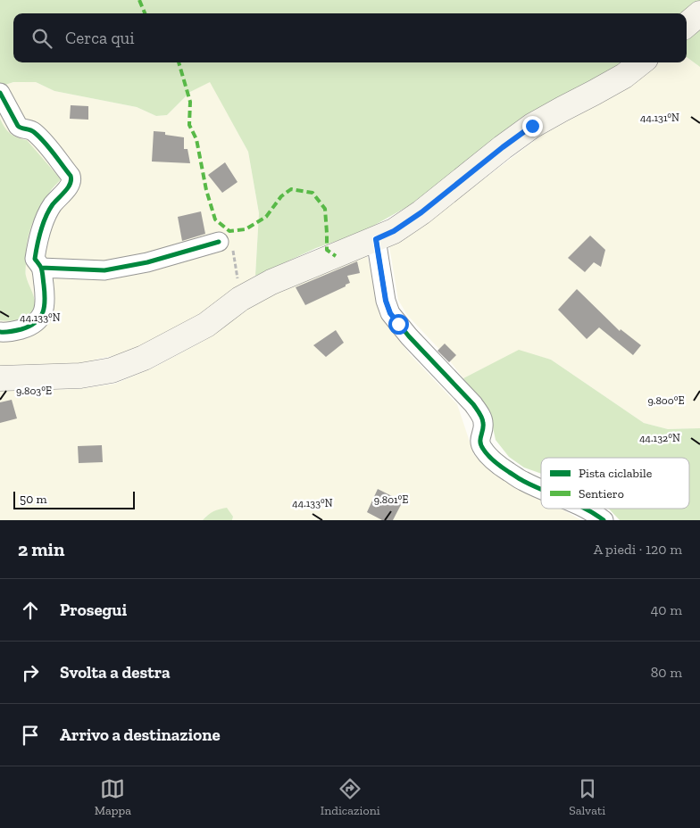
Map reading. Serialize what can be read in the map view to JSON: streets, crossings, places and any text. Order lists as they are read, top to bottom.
{
  "legend": ["Pista ciclabile", "Sentiero"],
  "scale_bar": "50 m",
  "page": {
    "search": "Cerca qui",
    "scale": "50 m",
    "heading": ["2 min", "A piedi · 120 m"],
    "list": [
      ["Prosegui", "40 m"],
      ["Svolta a destra", "80 m"],
      "Arrivo a destinazione"
    ],
    "nav": ["Mappa", "Indicazioni", "Salvati"]
  },
  "coordinates": [
    "44.131°N",
    "44.133°N",
    "9.803°E",
    "9.800°E",
    "44.132°N",
    "9.801°E"
  ]
}
